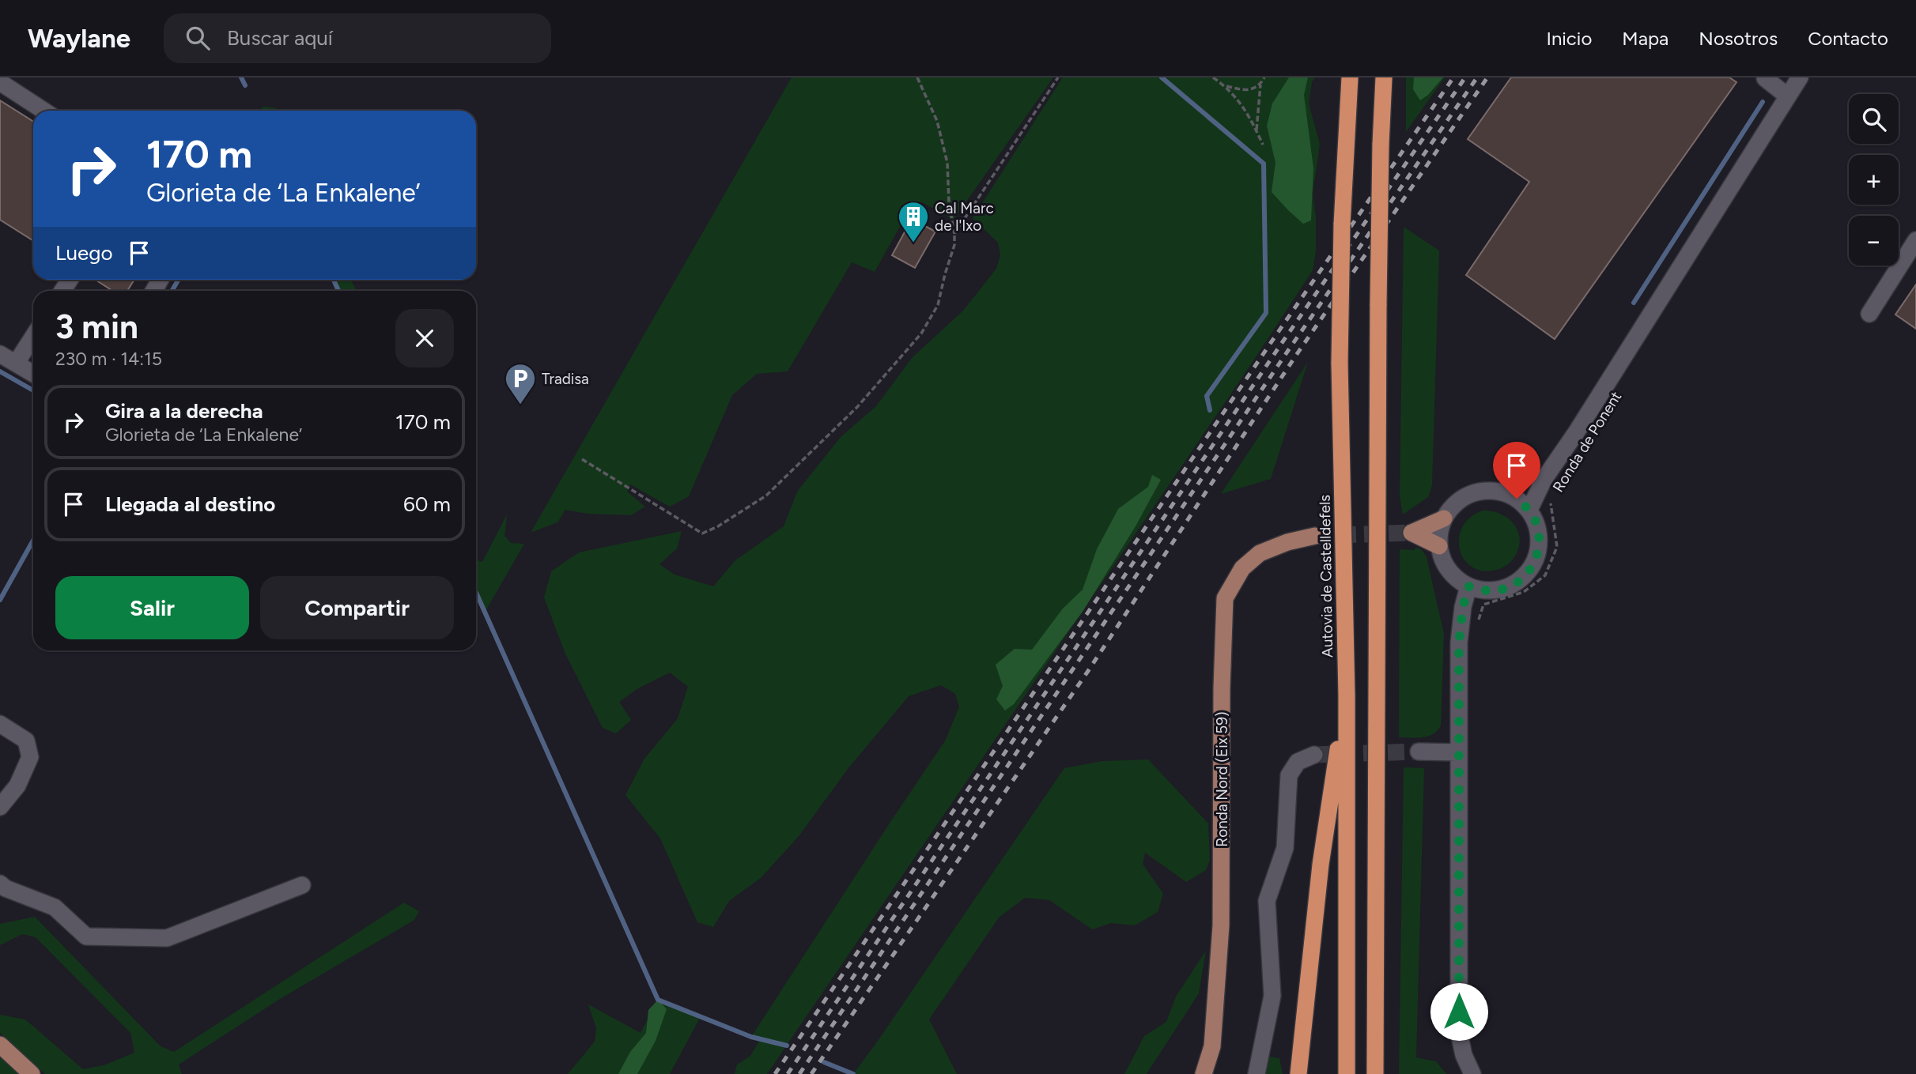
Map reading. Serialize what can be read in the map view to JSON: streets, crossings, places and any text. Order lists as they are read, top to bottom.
{
  "streets": {
    "highway": ["Autovia de Castelldefels"],
    "main road": ["Ronda Nord (Eix 59)"],
    "street": ["Ronda de Ponent"]
  },
  "places": {
    "building": ["Cal Marc de l'Ixo"],
    "parking": ["Tradisa"]
  },
  "page": {
    "header": "Waylane",
    "search": "Buscar aquí",
    "nav": [
      "Inicio",
      "Mapa",
      "Nosotros",
      "Contacto"
    ],
    "map_buttons": ["+", "−"],
    "turn": ["170 m", "Glorieta de ‘La Enkalene’"],
    "then": "Luego",
    "heading": ["3 min", "230 m · 14:15"],
    "list": [
      {
        "name": "Gira a la derecha",
        "note": "Glorieta de ‘La Enkalene’",
        "value": "170 m"
      },
      {
        "name": "Llegada al destino",
        "value": "60 m"
      }
    ],
    "buttons": ["Salir", "Compartir"]
  }
}
